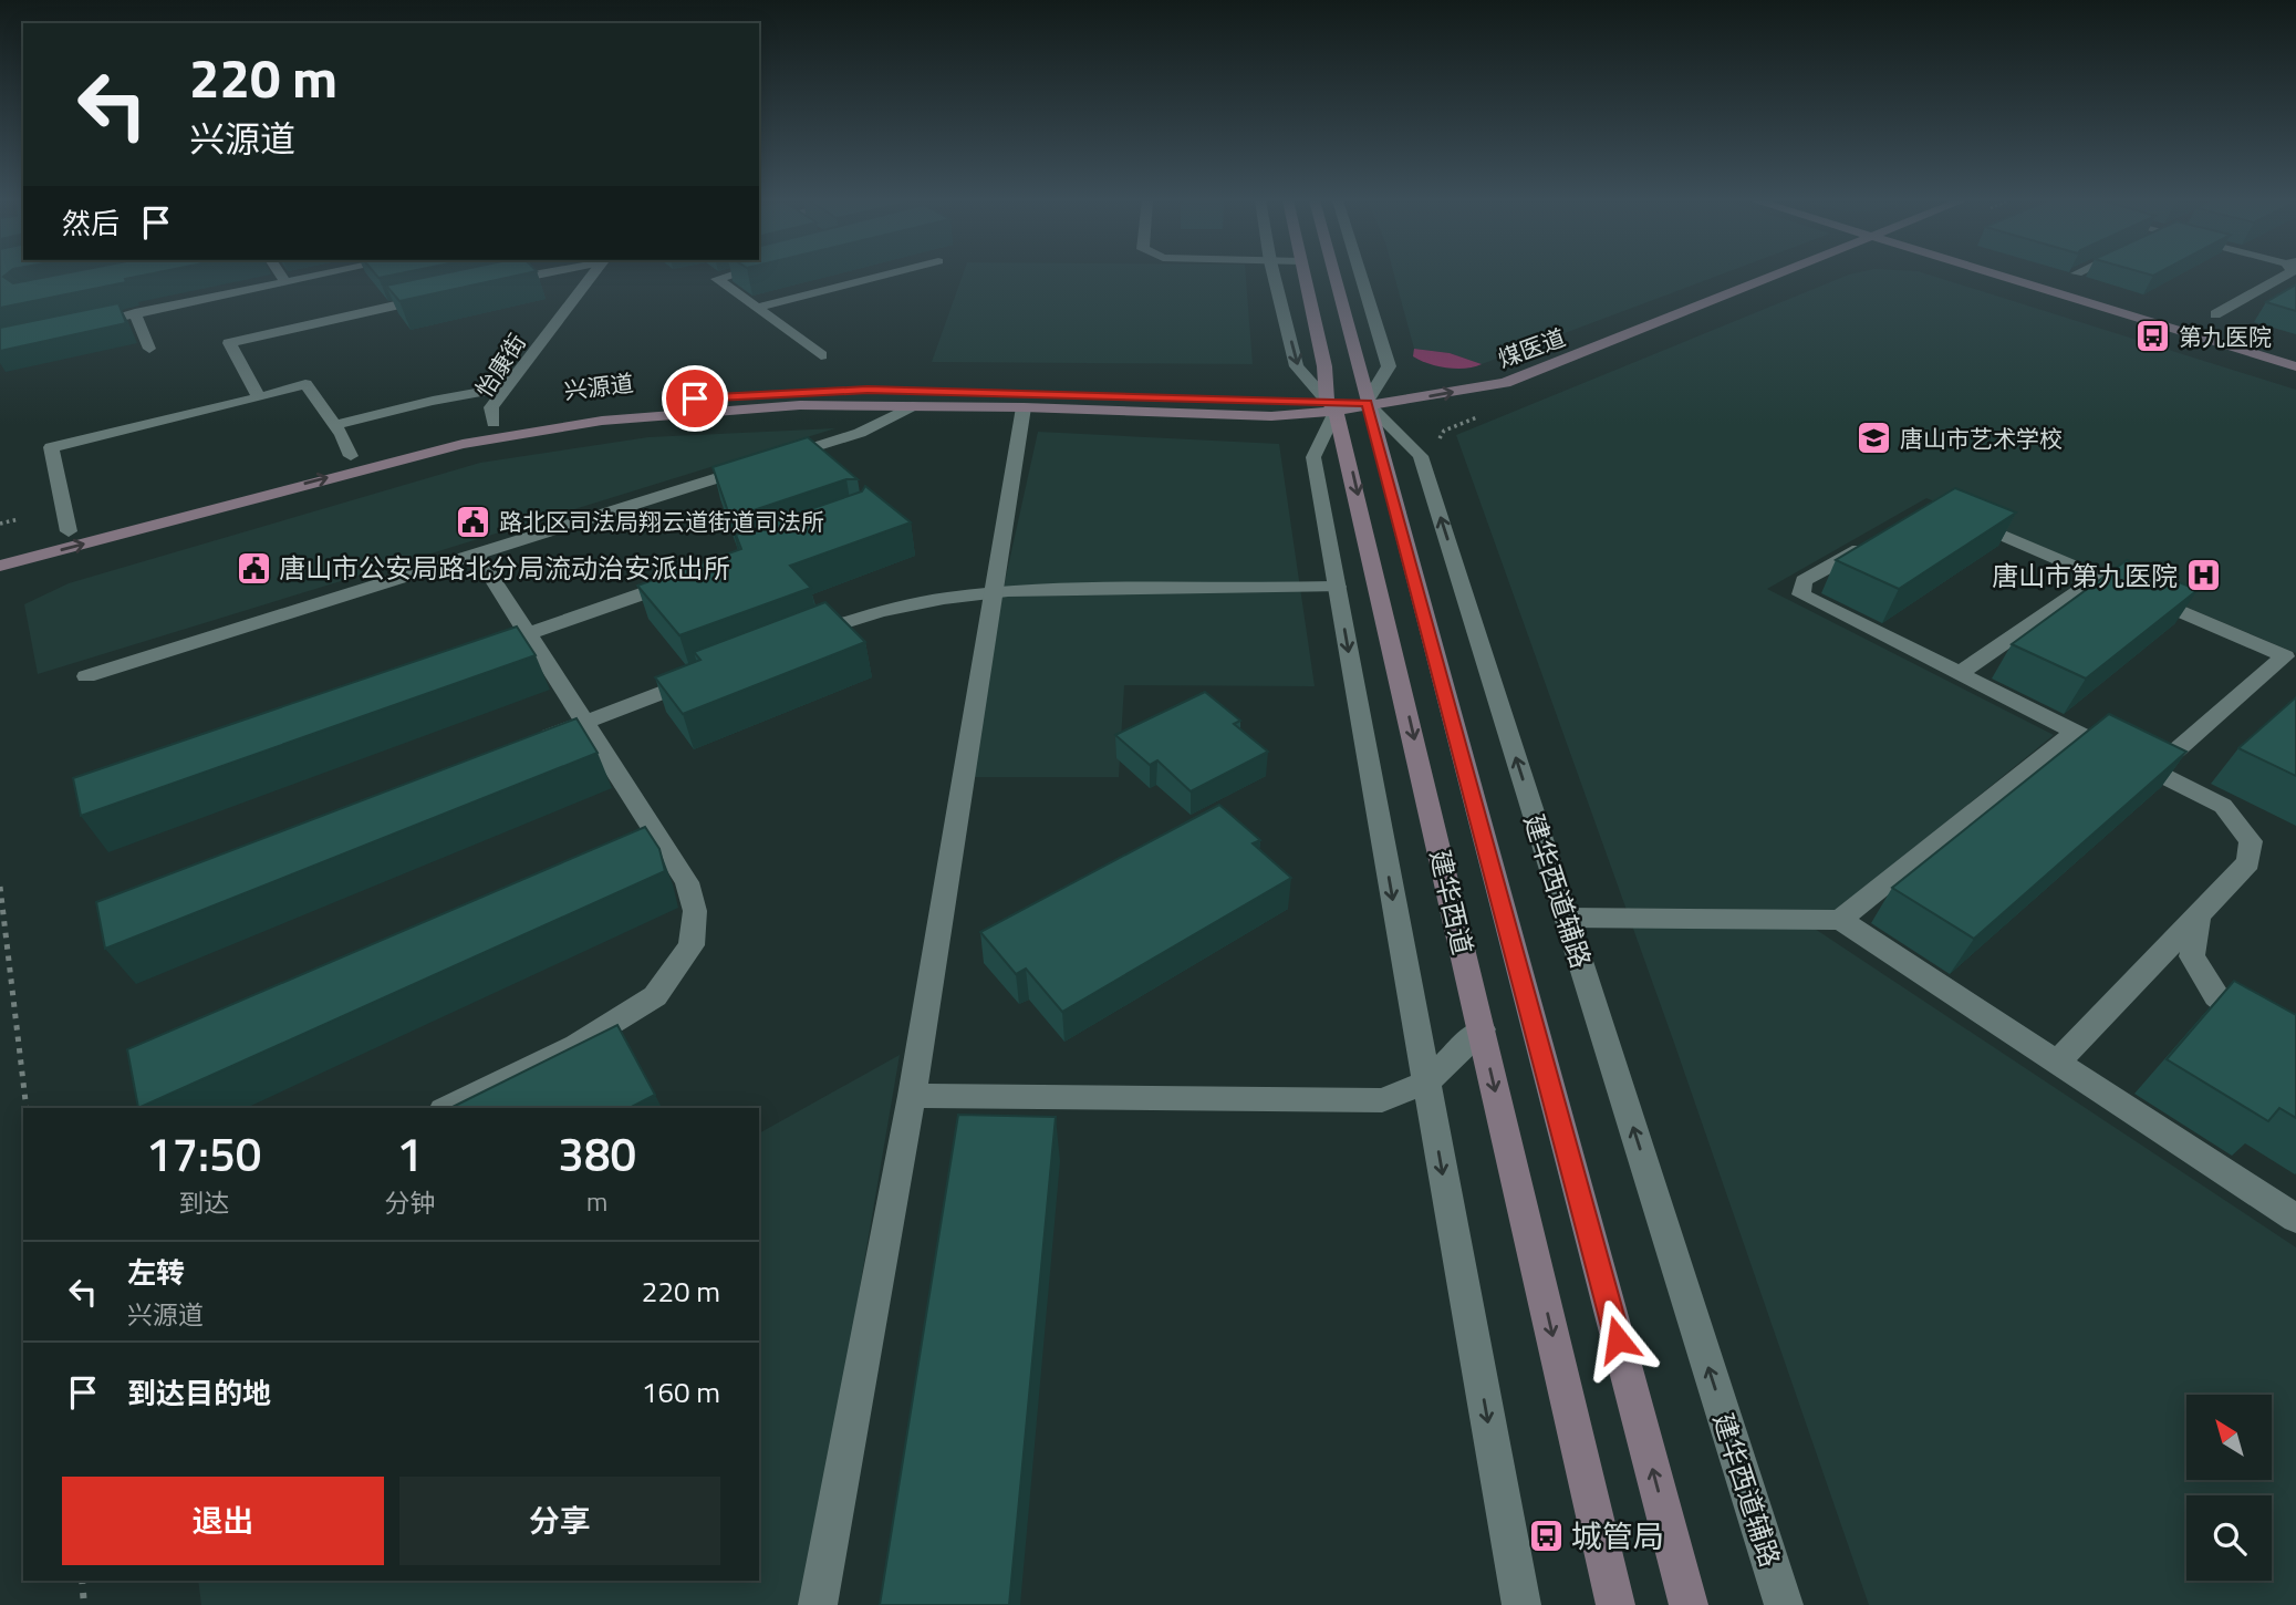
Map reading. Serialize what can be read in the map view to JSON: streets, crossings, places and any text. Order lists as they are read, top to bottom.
{
  "streets": {
    "main road": ["煤医道", "兴源道", "建华西道"],
    "street": ["怡康街", "建华西道辅路"]
  },
  "crossings": [
    ["煤医道", "兴源道"],
    ["煤医道", "建华西道辅路"],
    ["煤医道", "建华西道"],
    ["怡康街", "兴源道"],
    ["兴源道", "建华西道辅路"],
    ["兴源道", "建华西道"],
    ["建华西道辅路", "建华西道"]
  ],
  "one_way": ["煤医道"],
  "places": {
    "bus stop": ["第九医院", "城管局"],
    "school or university": ["唐山市艺术学校"],
    "public building": ["路北区司法局翔云道街道司法所", "唐山市公安局路北分局流动治安派出所"],
    "hospital": ["唐山市第九医院"]
  },
  "north": "top left",
  "page": {
    "turn": ["220 m", "兴源道"],
    "then": "然后",
    "eta": [
      "17:50",
      "到达",
      "1",
      "分钟",
      "380",
      "m"
    ],
    "list": [
      {
        "name": "左转",
        "note": "兴源道",
        "value": "220 m"
      },
      {
        "name": "到达目的地",
        "value": "160 m"
      }
    ],
    "buttons": ["退出", "分享"]
  }
}
